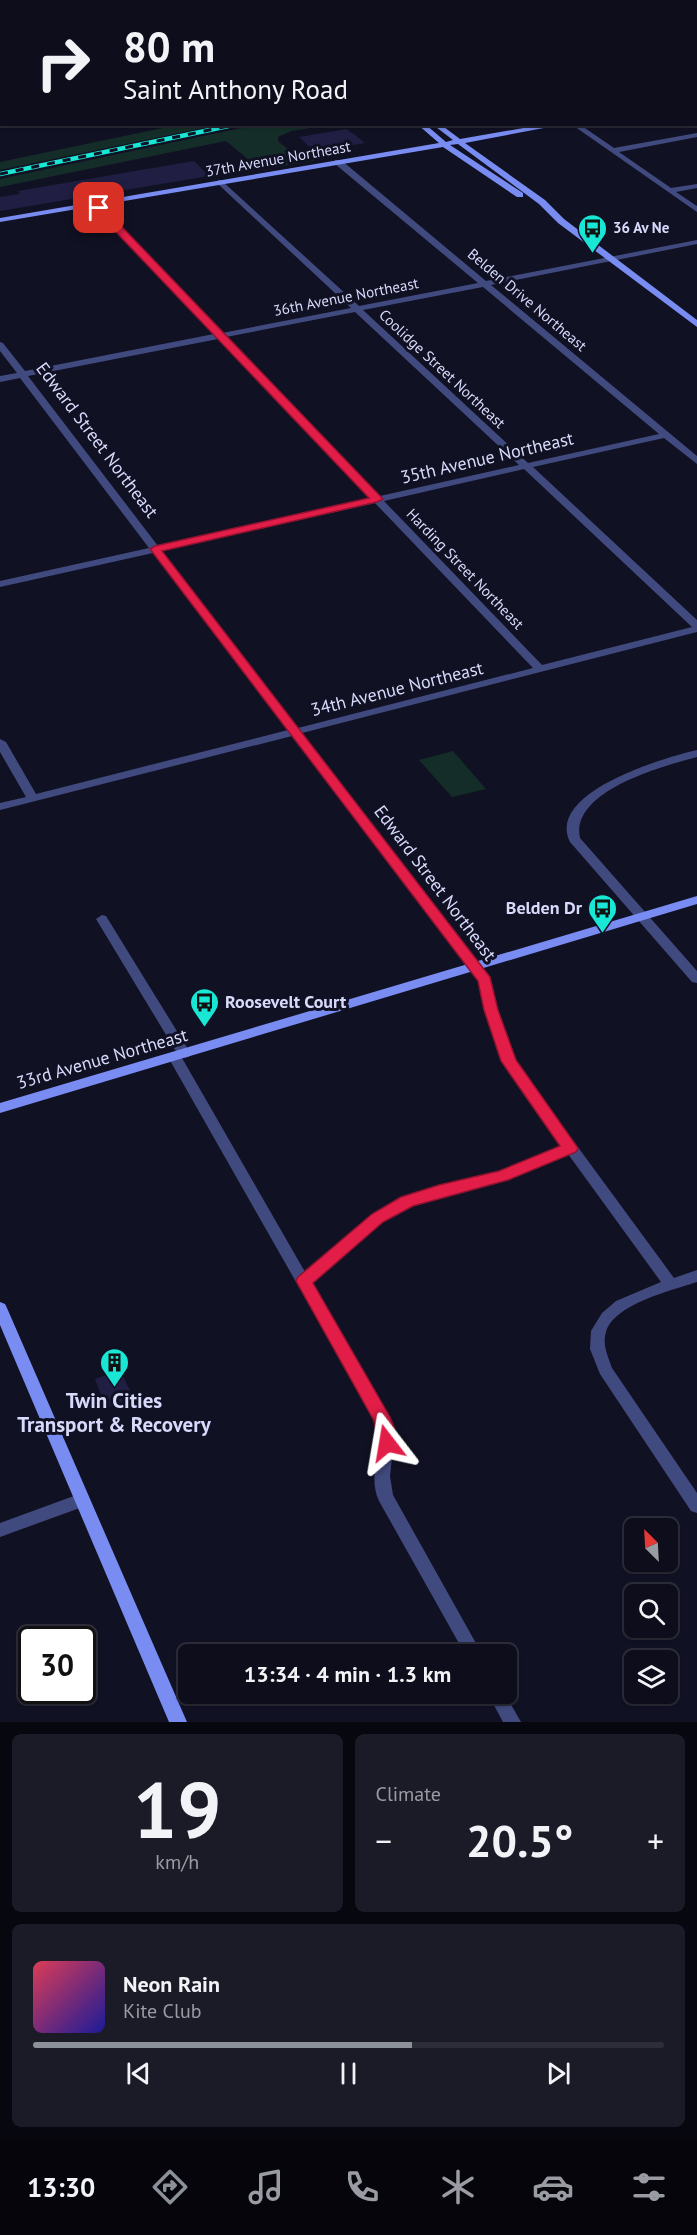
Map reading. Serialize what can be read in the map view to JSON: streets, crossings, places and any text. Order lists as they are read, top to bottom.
{
  "streets": {
    "street": [
      "37th Avenue Northeast",
      "36th Avenue Northeast",
      "Belden Drive Northeast",
      "Coolidge Street Northeast",
      "Edward Street Northeast",
      "35th Avenue Northeast",
      "Harding Street Northeast",
      "34th Avenue Northeast",
      "33rd Avenue Northeast"
    ]
  },
  "crossings": [
    ["37th Avenue Northeast", "Belden Drive Northeast"],
    ["37th Avenue Northeast", "Coolidge Street Northeast"],
    ["37th Avenue Northeast", "Harding Street Northeast"],
    ["36th Avenue Northeast", "Belden Drive Northeast"],
    ["36th Avenue Northeast", "Coolidge Street Northeast"],
    ["36th Avenue Northeast", "Edward Street Northeast"],
    ["36th Avenue Northeast", "Harding Street Northeast"],
    ["Belden Drive Northeast", "35th Avenue Northeast"],
    ["Coolidge Street Northeast", "35th Avenue Northeast"],
    ["Coolidge Street Northeast", "34th Avenue Northeast"],
    ["Edward Street Northeast", "35th Avenue Northeast"],
    ["Edward Street Northeast", "34th Avenue Northeast"],
    ["Edward Street Northeast", "33rd Avenue Northeast"],
    ["35th Avenue Northeast", "Harding Street Northeast"],
    ["Harding Street Northeast", "34th Avenue Northeast"]
  ],
  "places": {
    "bus stop": ["36 Av Ne", "Belden Dr", "Roosevelt Court"],
    "building": ["Twin Cities Transport & Recovery"]
  },
  "north": "top left",
  "page": {
    "turn": ["80 m", "Saint Anthony Road"],
    "limit": "30",
    "trip": "13:34 · 4 min · 1.3 km",
    "tile": [
      ["19", "km/h"],
      "Climate"
    ],
    "heat": ["−", "20.5°", "+"],
    "song": ["Neon Rain", "Kite Club"],
    "tabs": "13:30"
  }
}
